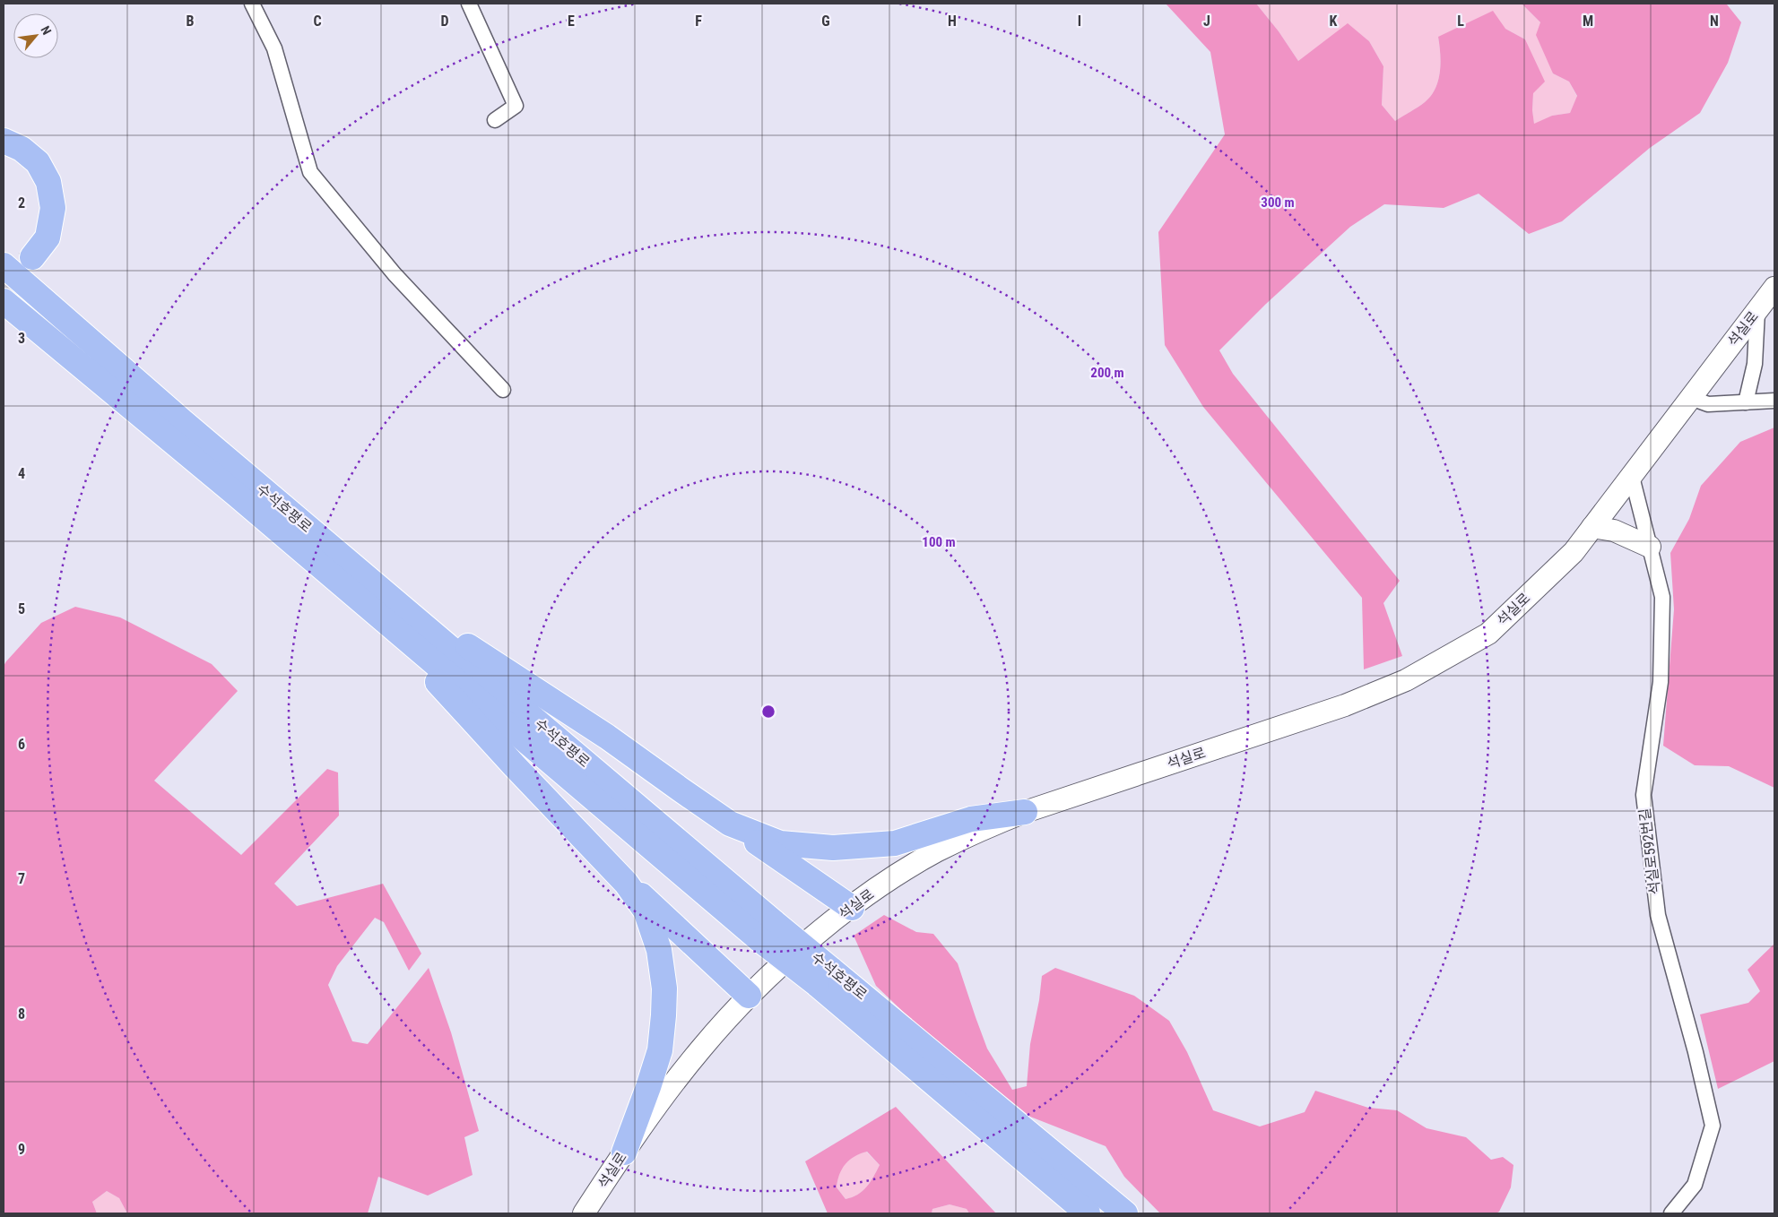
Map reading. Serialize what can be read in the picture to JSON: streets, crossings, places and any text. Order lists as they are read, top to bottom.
{
  "streets": {
    "highway": ["수석호평로"],
    "street": ["석실로", "석실로592번길"]
  },
  "crossings": [
    ["석실로", "석실로592번길"]
  ],
  "north": "top right",
  "grid": {
    "columns": [
      "B",
      "C",
      "D",
      "E",
      "F",
      "G",
      "H",
      "I",
      "J",
      "K",
      "L",
      "M",
      "N"
    ],
    "rows": [
      "2",
      "3",
      "4",
      "5",
      "6",
      "7",
      "8",
      "9"
    ]
  },
  "rings": ["300 m", "200 m", "100 m"]
}
